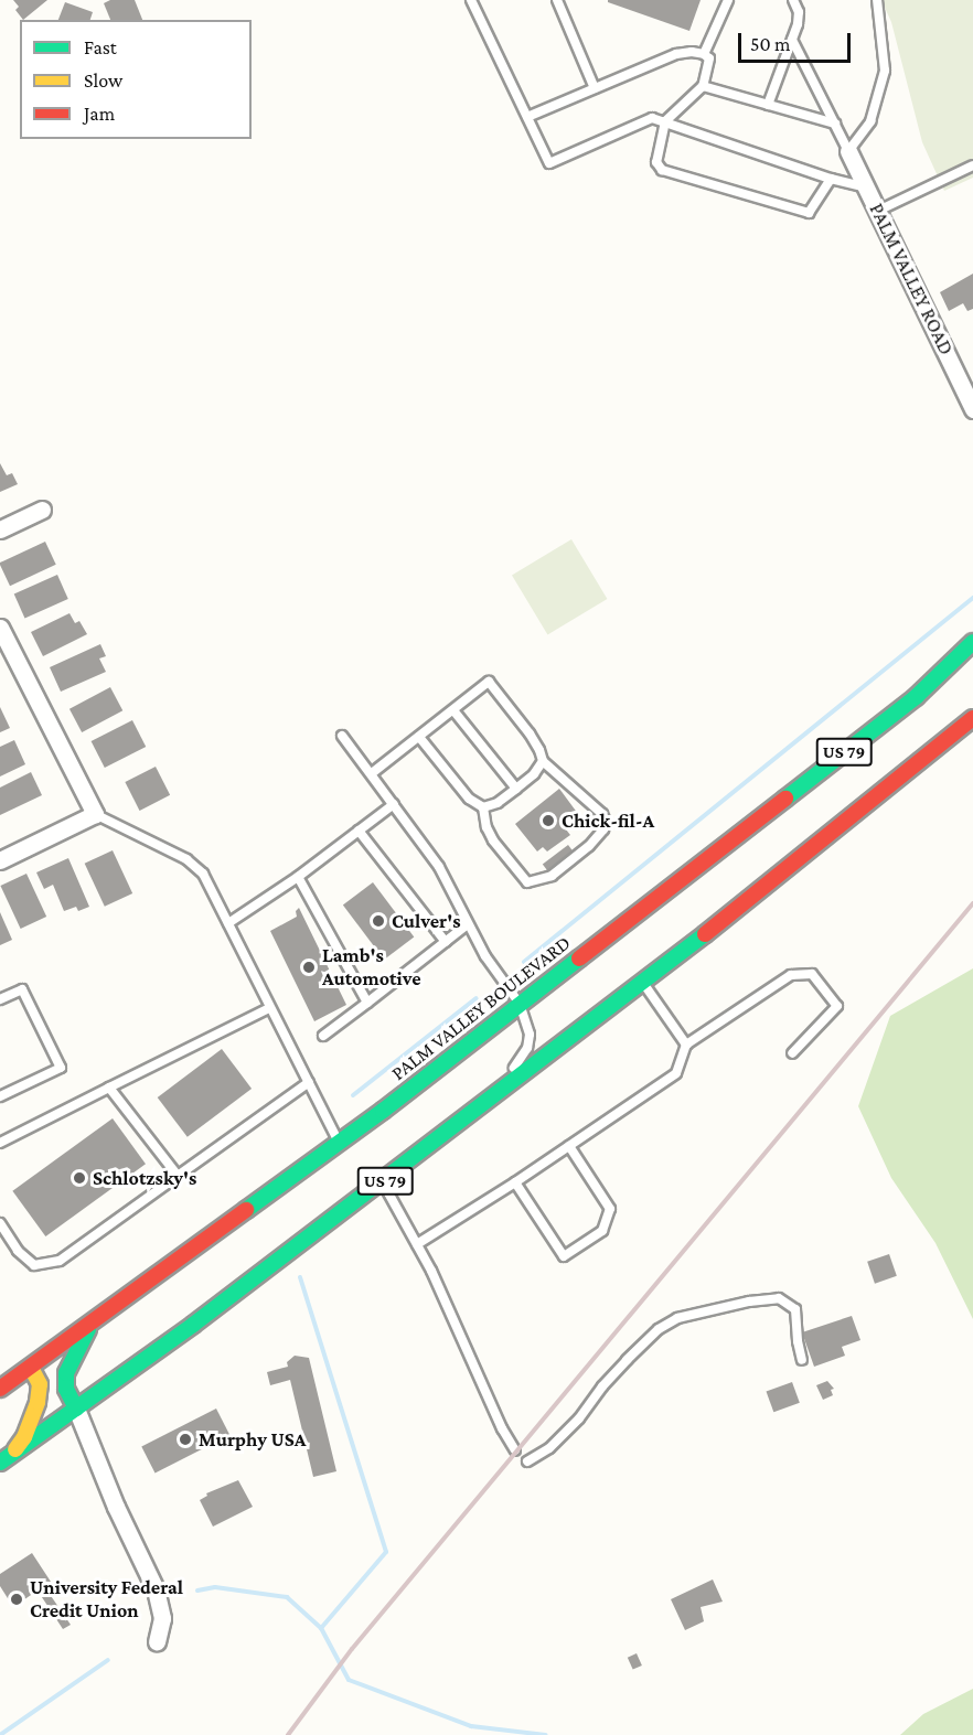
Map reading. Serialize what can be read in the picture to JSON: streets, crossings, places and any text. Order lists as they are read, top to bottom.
{
  "streets": {
    "highway": ["US 79", "PALM VALLEY BOULEVARD"],
    "street": ["PALM VALLEY ROAD"]
  },
  "places": [
    "Chick-fil-A",
    "Culver's",
    "Lamb's Automotive",
    "Schlotzsky's",
    "Murphy USA",
    "University Federal Credit Union"
  ],
  "legend": ["Fast", "Slow", "Jam"],
  "scale_bar": "50 m"
}
